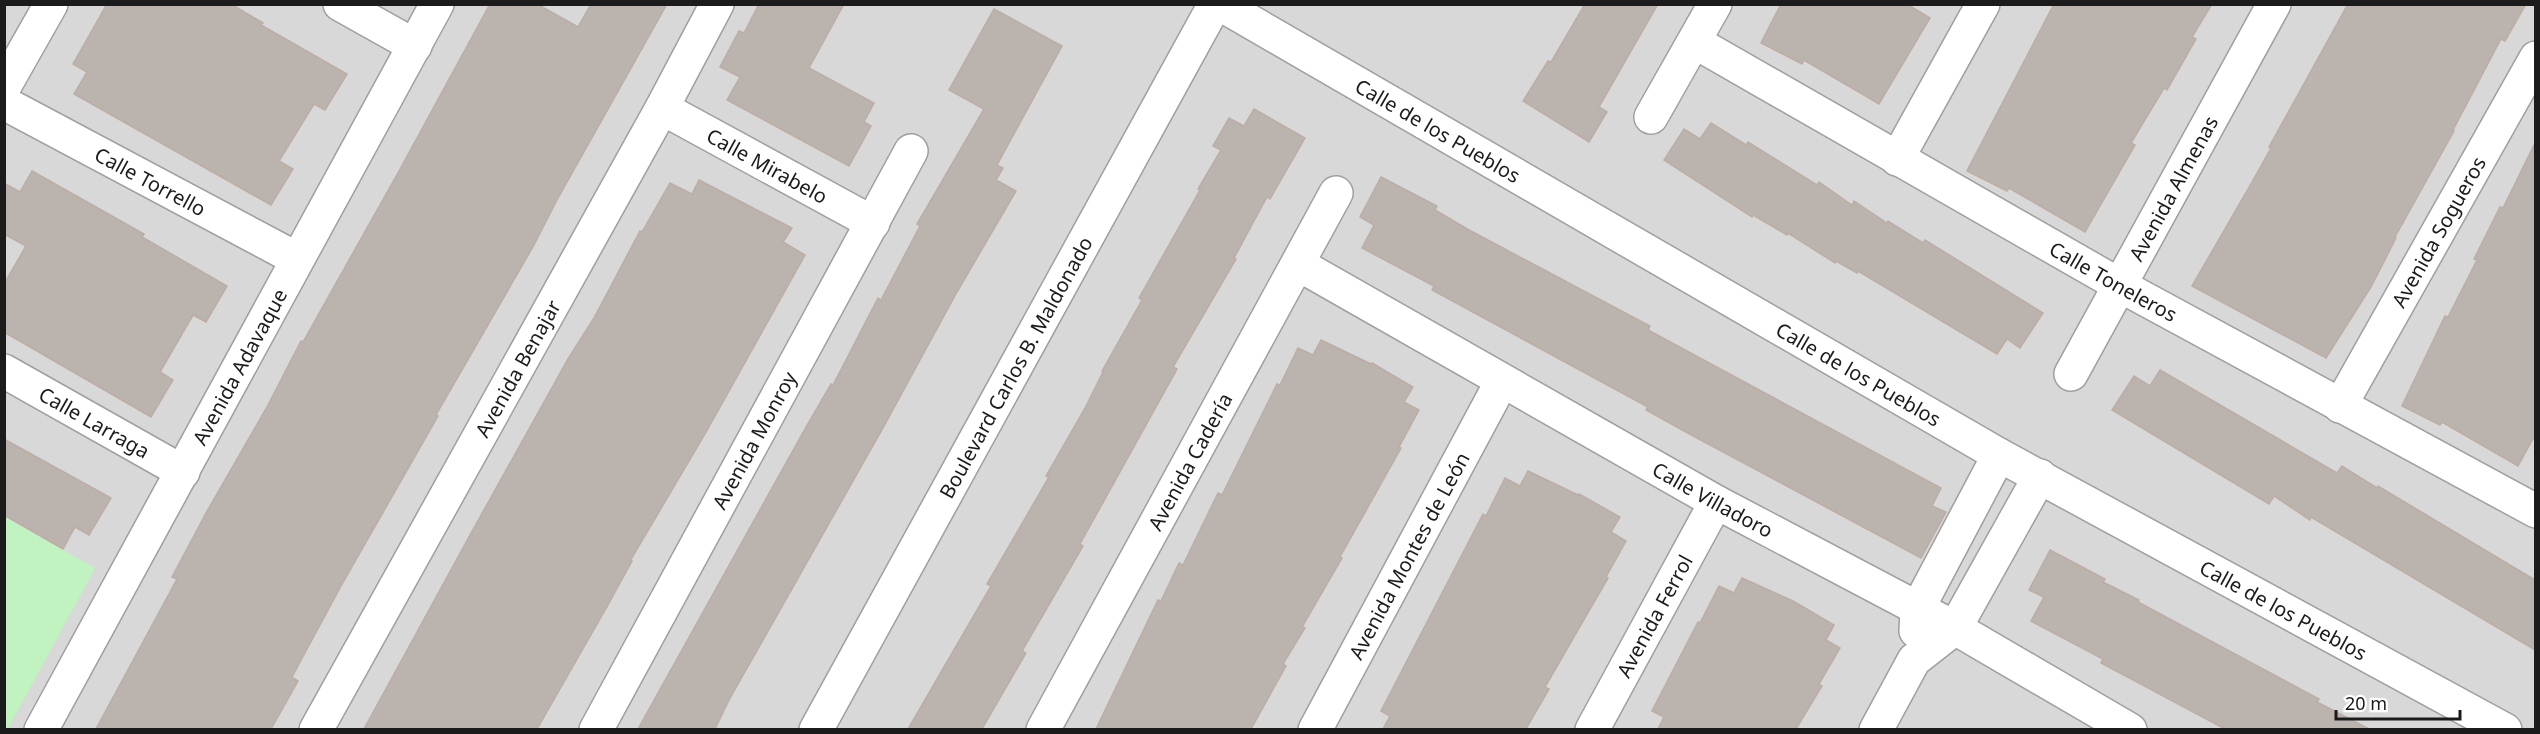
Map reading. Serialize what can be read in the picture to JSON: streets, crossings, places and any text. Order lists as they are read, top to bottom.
{
  "streets": {
    "street": [
      "Calle de los Pueblos",
      "Calle Mirabelo",
      "Calle Torrello",
      "Avenida Almenas",
      "Avenida Sogueros",
      "Calle Toneleros",
      "Avenida Adavaque",
      "Avenida Benajar",
      "Boulevard Carlos B. Maldonado",
      "Calle Larraga",
      "Avenida Monroy",
      "Avenida Cadería",
      "Calle Villadoro",
      "Avenida Montes de León",
      "Avenida Ferrol"
    ]
  },
  "crossings": [
    ["Calle Mirabelo", "Avenida Benajar"],
    ["Calle Mirabelo", "Avenida Monroy"],
    ["Calle Torrello", "Avenida Adavaque"],
    ["Avenida Almenas", "Calle Toneleros"],
    ["Avenida Sogueros", "Calle Toneleros"],
    ["Avenida Adavaque", "Calle Larraga"],
    ["Avenida Cadería", "Calle Villadoro"],
    ["Calle Villadoro", "Avenida Montes de León"],
    ["Calle Villadoro", "Avenida Ferrol"]
  ],
  "scale_bar": "20 m"
}
